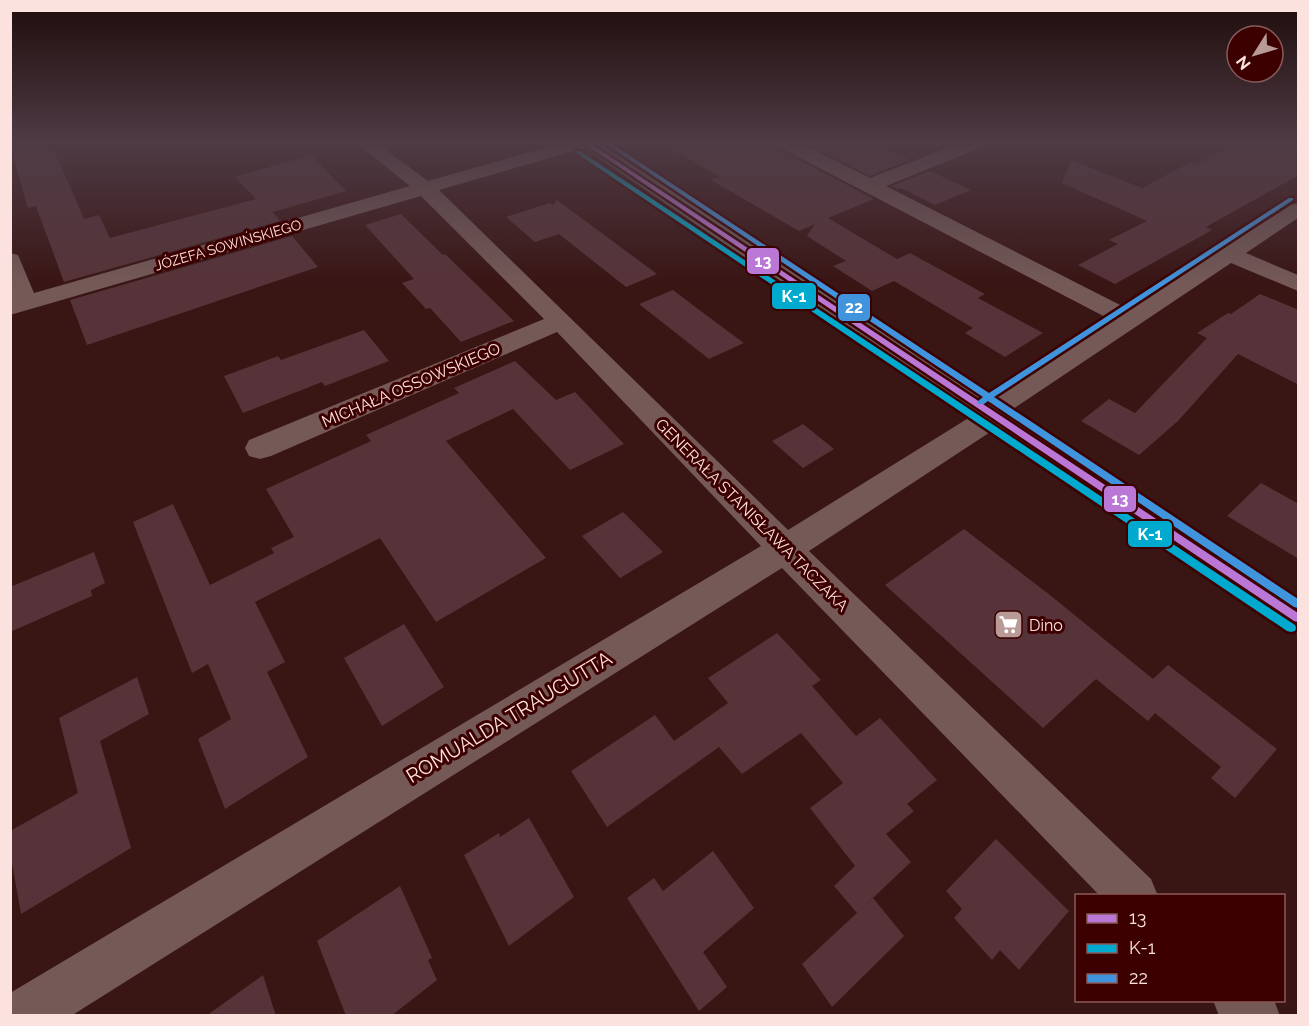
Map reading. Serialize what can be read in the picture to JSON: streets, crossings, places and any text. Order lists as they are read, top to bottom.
{
  "streets": {
    "street": [
      "JÓZEFA SOWIŃSKIEGO",
      "MICHAŁA OSSOWSKIEGO",
      "GENERAŁA STANISŁAWA TACZAKA",
      "ROMUALDA TRAUGUTTA"
    ]
  },
  "crossings": [
    ["MICHAŁA OSSOWSKIEGO", "GENERAŁA STANISŁAWA TACZAKA"],
    ["GENERAŁA STANISŁAWA TACZAKA", "ROMUALDA TRAUGUTTA"]
  ],
  "places": {
    "supermarket": ["Dino"]
  },
  "lines": ["transit line 13", "transit line K-1", "transit line 22"],
  "legend": ["13", "K-1", "22"],
  "north": "bottom left"
}
